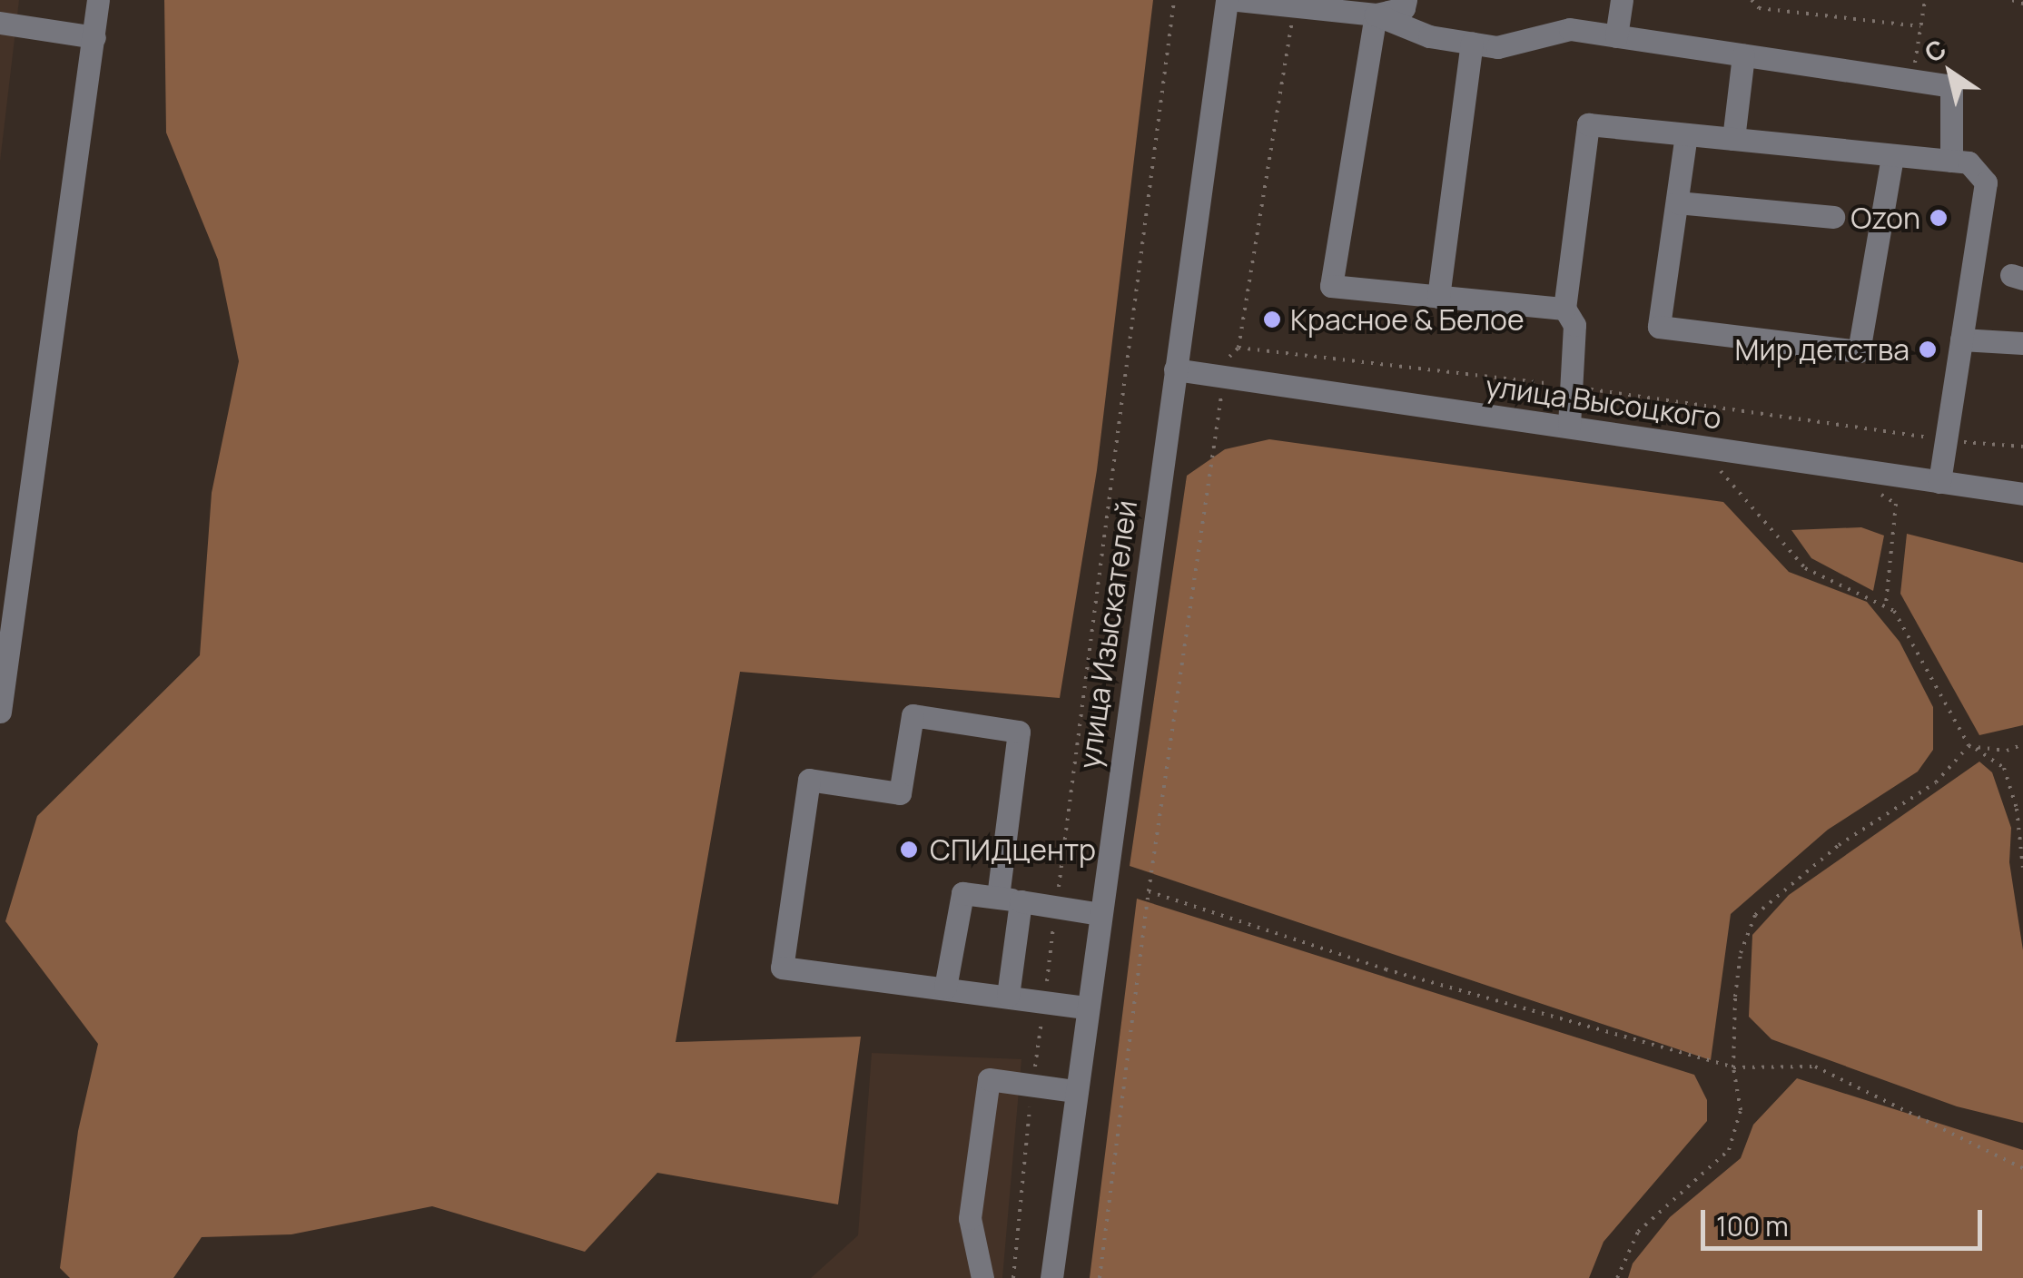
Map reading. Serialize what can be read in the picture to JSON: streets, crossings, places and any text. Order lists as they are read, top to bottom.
{
  "streets": {
    "street": ["улица Высоцкого", "улица Изыскателей"]
  },
  "crossings": [
    ["улица Высоцкого", "улица Изыскателей"]
  ],
  "places": [
    "Ozon",
    "Красное & Белое",
    "Мир детства",
    "СПИДцентр"
  ],
  "scale_bar": "100 m",
  "north": "top left"
}
